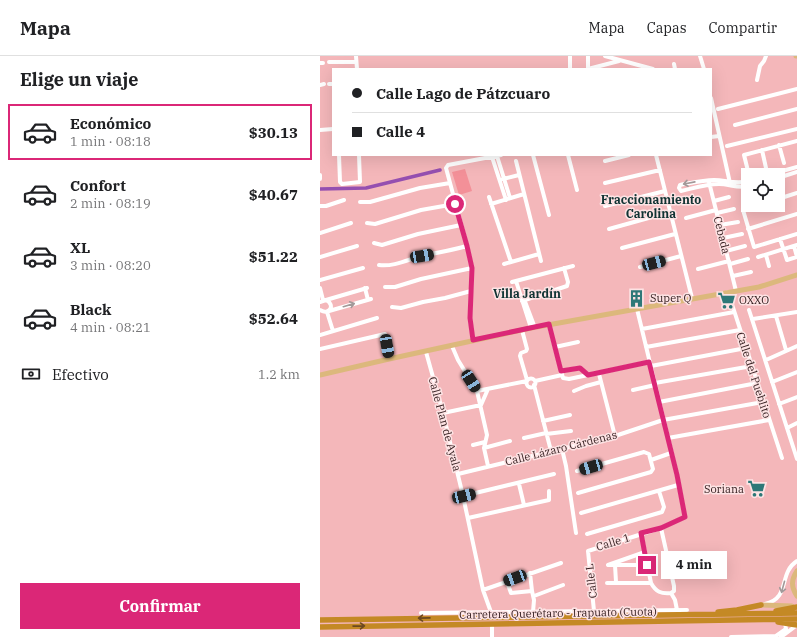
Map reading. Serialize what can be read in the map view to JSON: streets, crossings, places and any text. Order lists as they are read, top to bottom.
{
  "streets": {
    "highway": ["Carretera Querétaro - Irapuato (Cuota)"],
    "street": [
      "Cebada",
      "Calle del Pueblito",
      "Calle Plan de Ayala",
      "Calle Lázaro Cárdenas",
      "Calle 1",
      "Calle L"
    ]
  },
  "crossings": [
    ["Calle del Pueblito", "Calle Lázaro Cárdenas"],
    ["Calle Plan de Ayala", "Calle Lázaro Cárdenas"],
    ["Calle 1", "Calle L"]
  ],
  "districts": ["Fraccionamiento Carolina", "Villa Jardín"],
  "places": {
    "building": ["Super Q"],
    "supermarket": ["OXXO", "Soriana"]
  },
  "page": {
    "header": "Mapa",
    "nav": ["Mapa", "Capas", "Compartir"],
    "heading": "Elige un viaje",
    "banner": ["Calle Lago de Pátzcuaro", "Calle 4"],
    "list": [
      {
        "name": "Económico",
        "note": "1 min · 08:18",
        "value": "$30.13"
      },
      {
        "name": "Confort",
        "note": "2 min · 08:19",
        "value": "$40.67"
      },
      {
        "name": "XL",
        "note": "3 min · 08:20",
        "value": "$51.22"
      },
      {
        "name": "Black",
        "note": "4 min · 08:21",
        "value": "$52.64"
      }
    ],
    "pay": ["Efectivo", "1.2 km"],
    "bubble": "4 min",
    "buttons": "Confirmar"
  }
}
